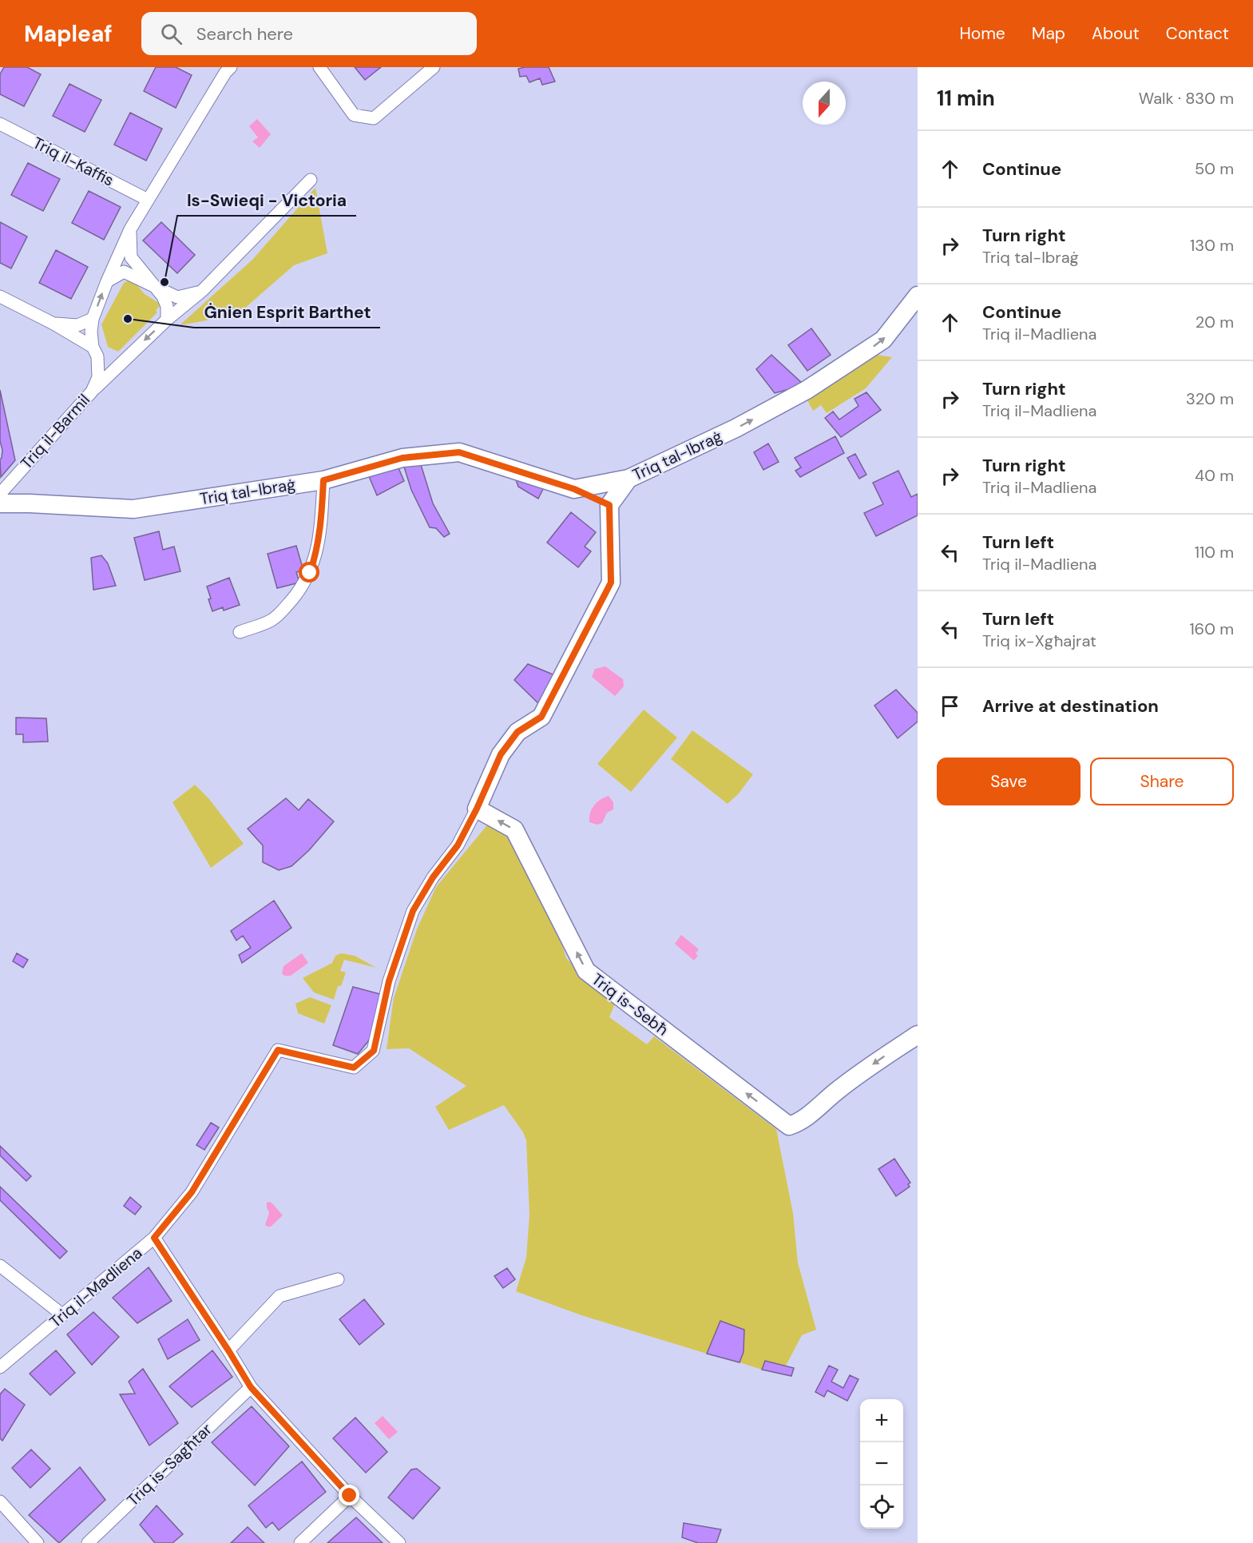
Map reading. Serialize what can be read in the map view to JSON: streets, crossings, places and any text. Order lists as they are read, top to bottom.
{
  "streets": {
    "main road": ["Triq tal-Ibraġ", "Triq is-Sebħ", "Triq il-Madliena"],
    "street": ["Triq il-Kaffis", "Triq il-Barmil", "Triq is-Sagħtar"]
  },
  "crossings": [
    ["Triq il-Kaffis", "Triq il-Barmil"],
    ["Triq is-Sebħ", "Triq il-Madliena"]
  ],
  "one_way": ["Triq is-Sebħ"],
  "places": ["Is-Swieqi - Victoria", "Ġnien Esprit Barthet"],
  "north": "bottom",
  "page": {
    "header": "Mapleaf",
    "search": "Search here",
    "nav": [
      "Home",
      "Map",
      "About",
      "Contact"
    ],
    "heading": ["11 min", "Walk · 830 m"],
    "list": [
      ["Continue", "50 m"],
      ["Turn right", "Triq tal-Ibraġ", "130 m"],
      ["Continue", "Triq il-Madliena", "20 m"],
      ["Turn right", "Triq il-Madliena", "320 m"],
      ["Turn right", "Triq il-Madliena", "40 m"],
      ["Turn left", "Triq il-Madliena", "110 m"],
      ["Turn left", "Triq ix-Xgħajrat", "160 m"],
      "Arrive at destination"
    ],
    "buttons": ["Save", "Share"],
    "map_buttons": ["+", "−"]
  }
}
